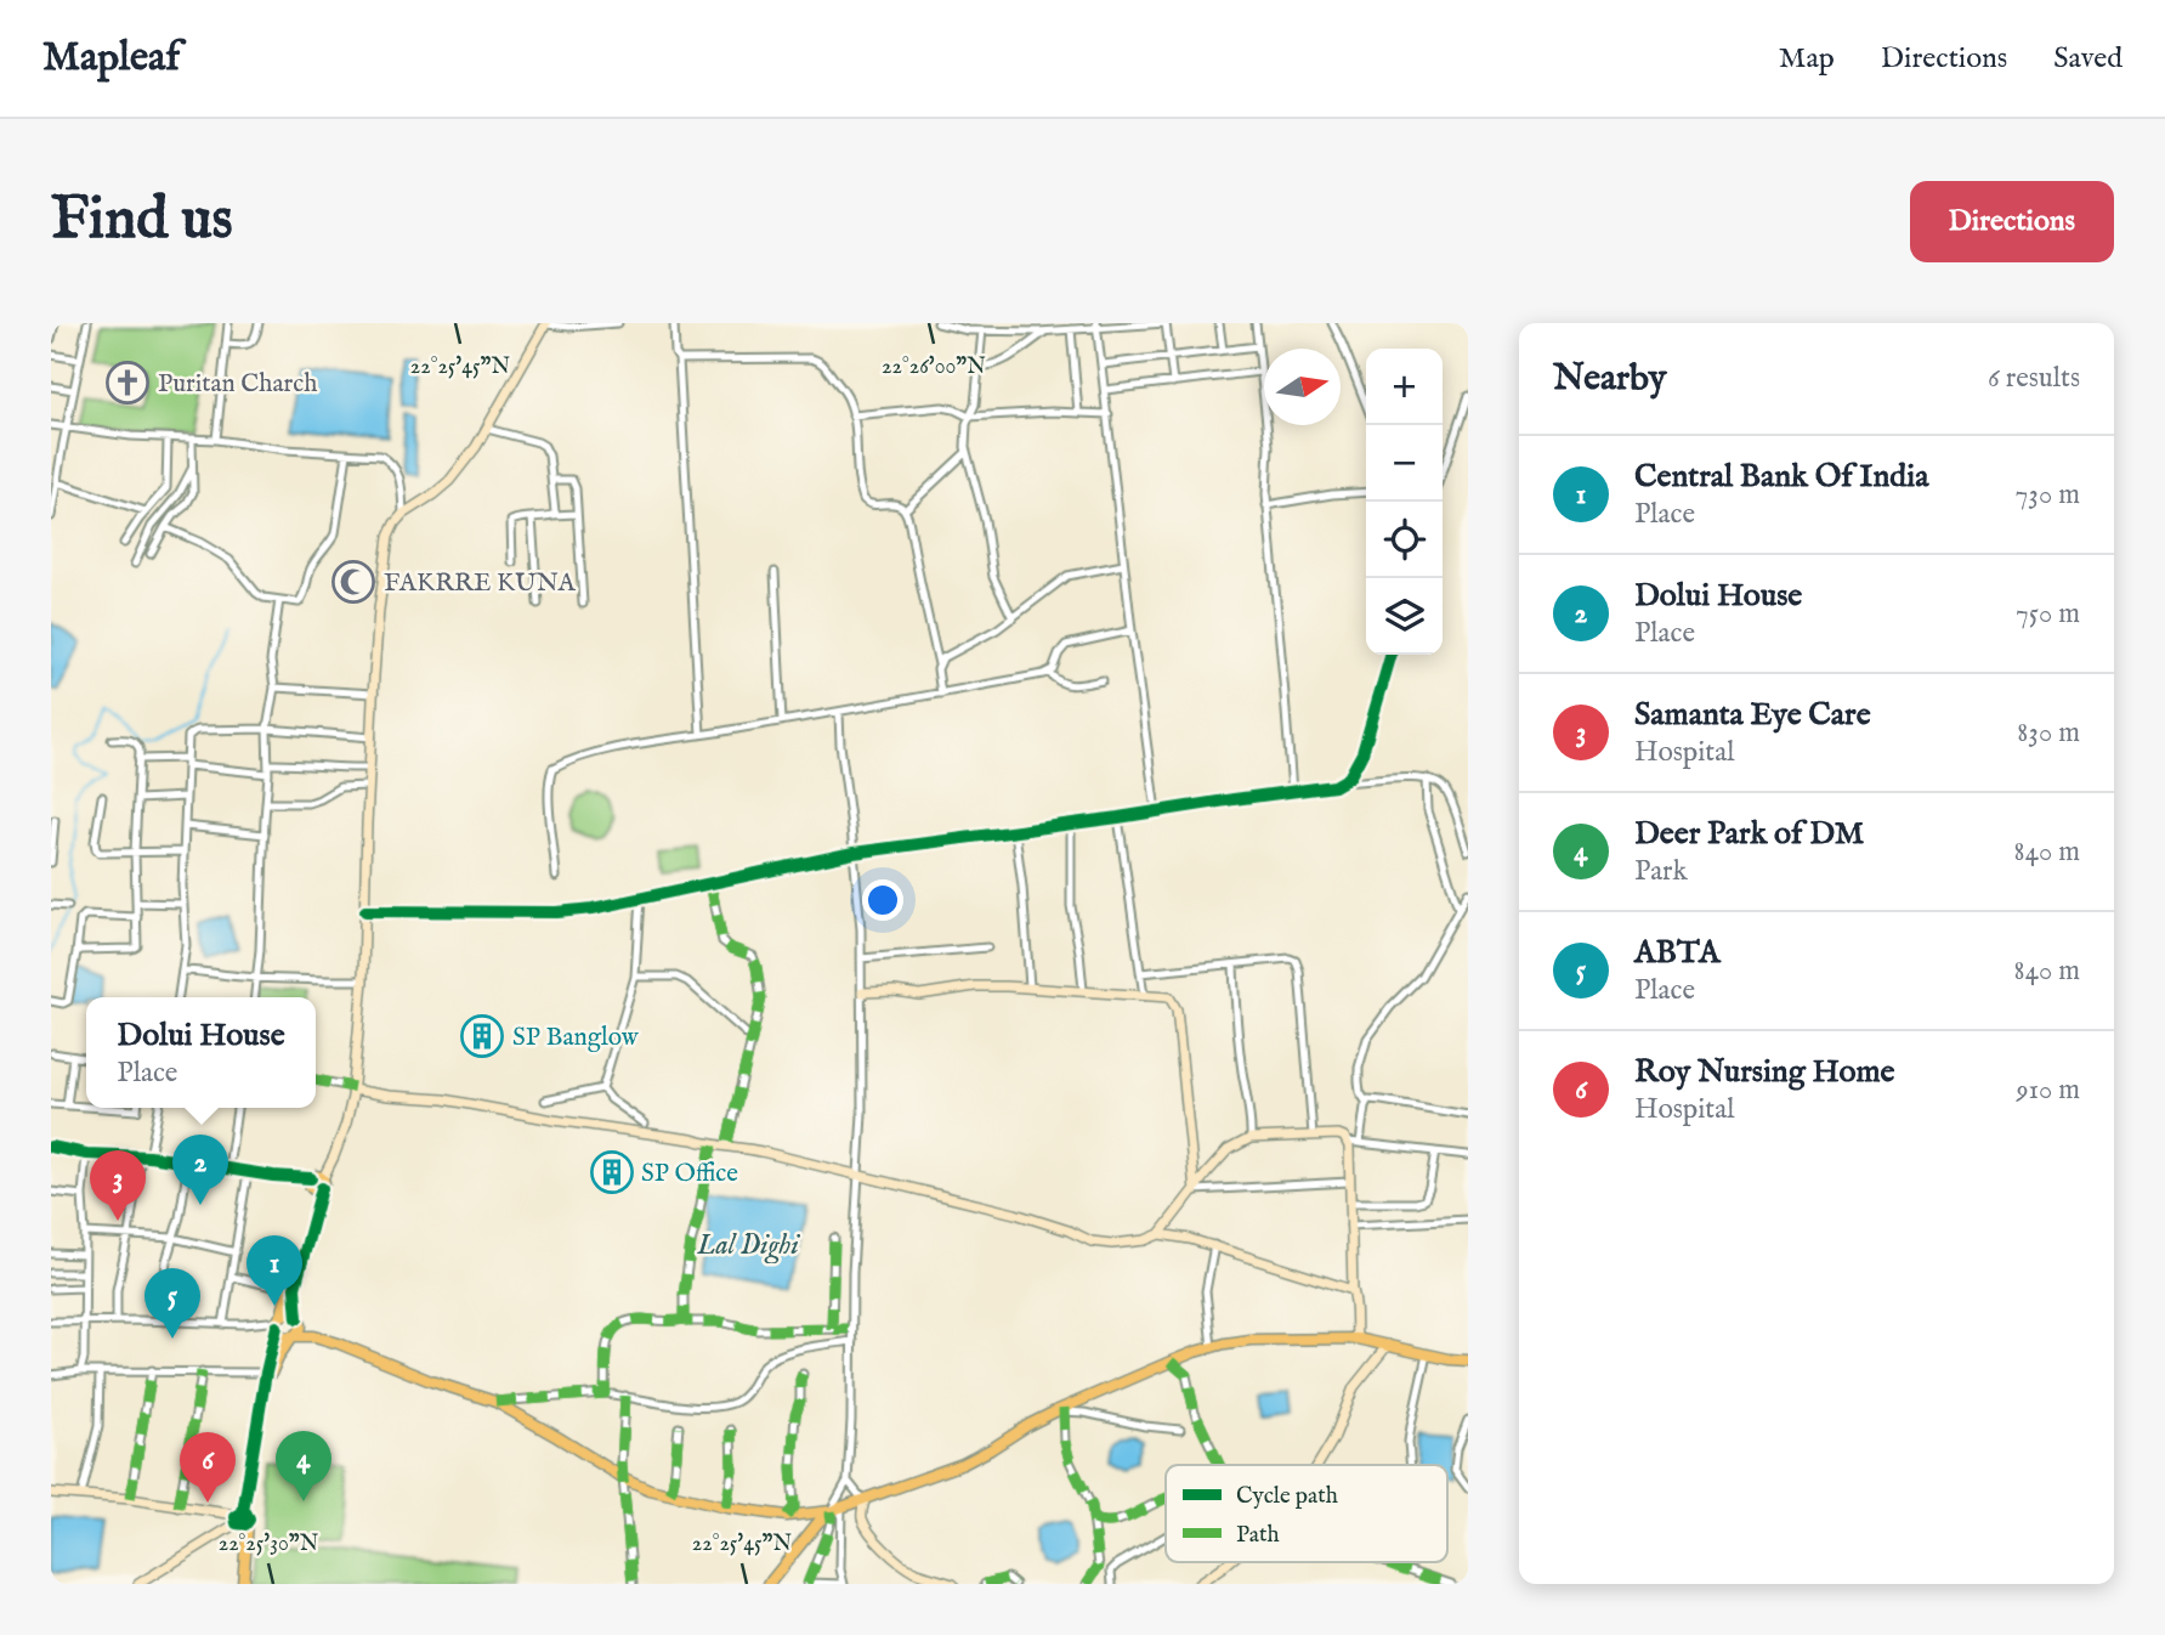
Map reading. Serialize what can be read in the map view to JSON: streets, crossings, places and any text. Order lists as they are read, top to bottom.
{
  "water": ["Lal Dighi"],
  "places": {
    "church": ["Puritan Charch"],
    "mosque": ["FAKRRE KUNA"],
    "building": ["SP Banglow", "SP Office"]
  },
  "legend": ["Cycle path", "Path"],
  "north": "right",
  "page": {
    "header": "Mapleaf",
    "nav": ["Map", "Directions", "Saved"],
    "buttons": "Directions",
    "title": "Find us",
    "heading": ["Nearby", "6 results"],
    "map_buttons": ["+", "−"],
    "list": [
      {
        "mark": "1",
        "name": "Central Bank Of India",
        "note": "Place",
        "value": "730 m"
      },
      {
        "mark": "2",
        "name": "Dolui House",
        "note": "Place",
        "value": "750 m"
      },
      {
        "mark": "3",
        "name": "Samanta Eye Care",
        "note": "Hospital",
        "value": "830 m"
      },
      {
        "mark": "4",
        "name": "Deer Park of DM",
        "note": "Park",
        "value": "840 m"
      },
      {
        "mark": "5",
        "name": "ABTA",
        "note": "Place",
        "value": "840 m"
      },
      {
        "mark": "6",
        "name": "Roy Nursing Home",
        "note": "Hospital",
        "value": "910 m"
      }
    ],
    "popup": ["Dolui House", "Place"],
    "pins": [
      "2",
      "3",
      "1",
      "5",
      "4",
      "6"
    ]
  },
  "coordinates": ["22°25'45\"N", "22°26'00\"N", "22°25'30\"N"]
}
